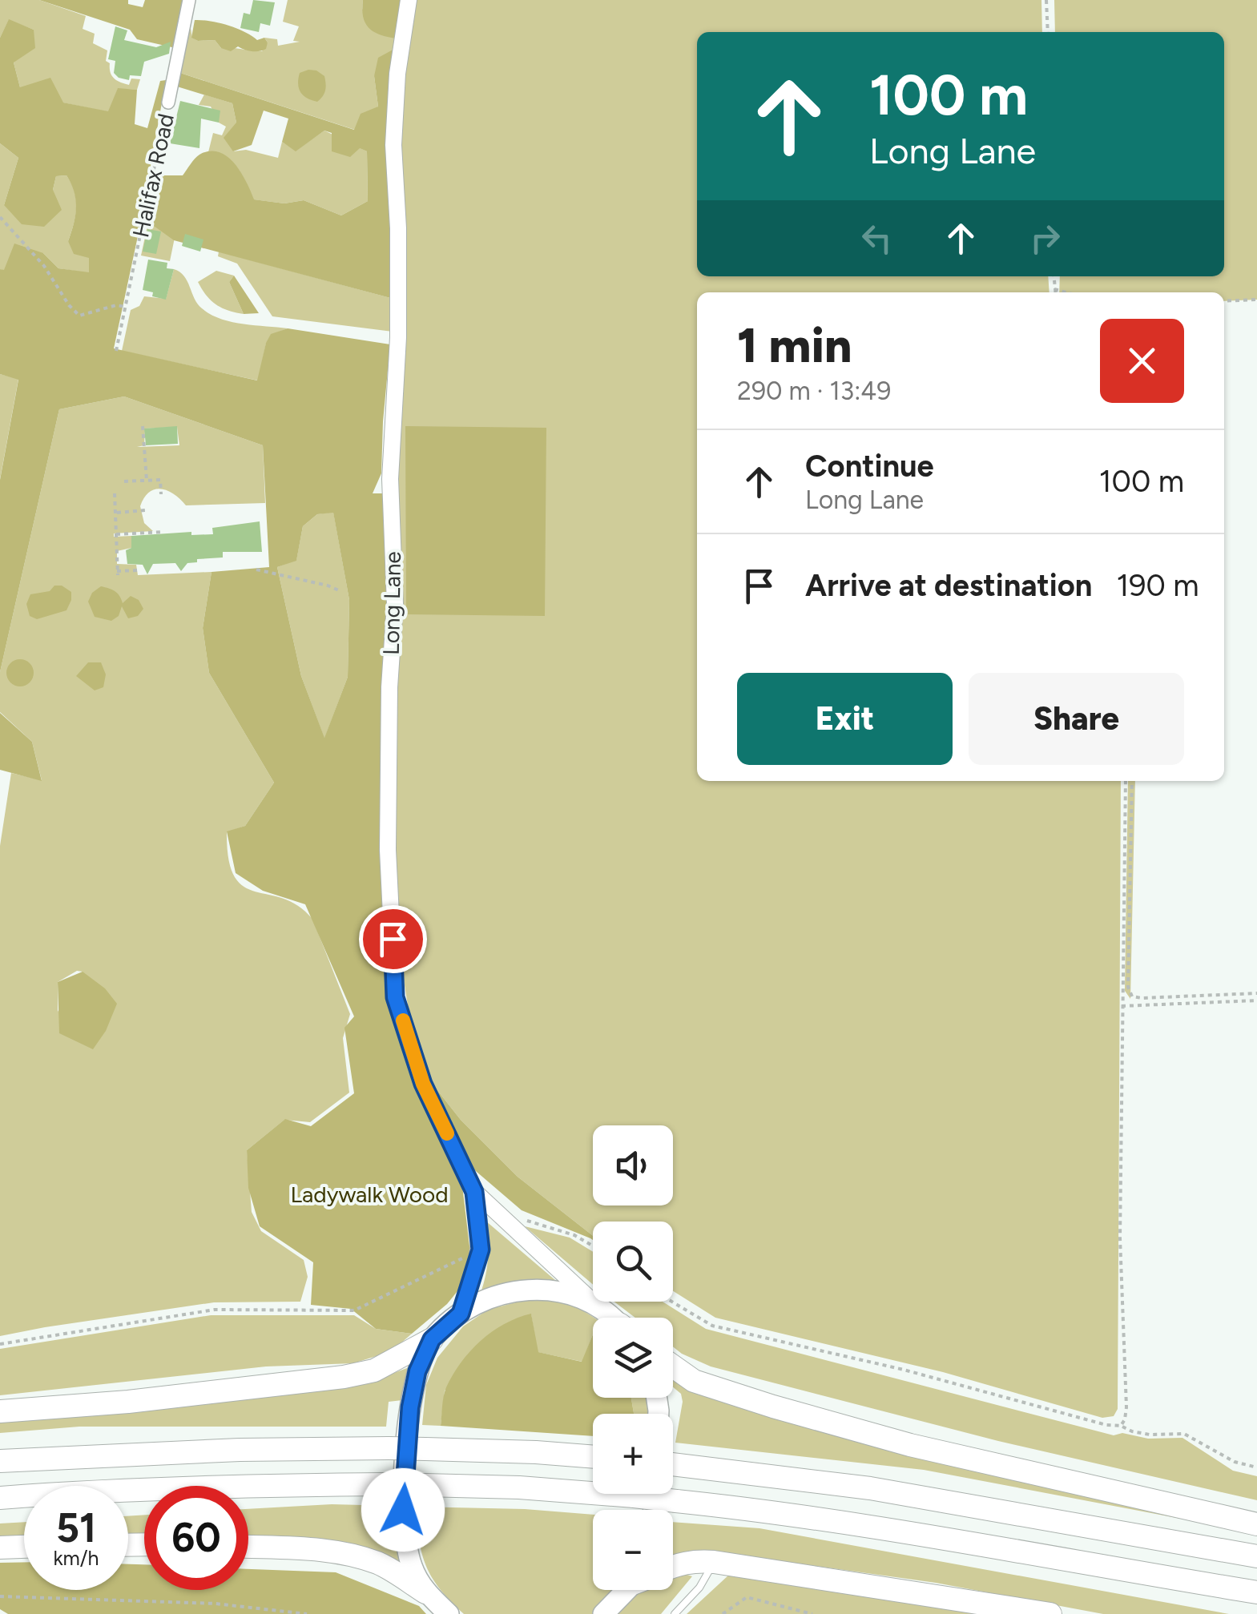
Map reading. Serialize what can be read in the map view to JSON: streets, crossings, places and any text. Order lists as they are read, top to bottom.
{
  "streets": {
    "street": ["Halifax Road", "Long Lane"]
  },
  "parks": ["Ladywalk Wood"],
  "page": {
    "turn": ["100 m", "Long Lane"],
    "heading": ["1 min", "290 m · 13:49"],
    "list": [
      {
        "name": "Continue",
        "note": "Long Lane",
        "value": "100 m"
      },
      {
        "name": "Arrive at destination",
        "value": "190 m"
      }
    ],
    "buttons": ["Exit", "Share"],
    "map_buttons": ["+", "−"],
    "speed": "51 km/h",
    "limit": "60"
  }
}
